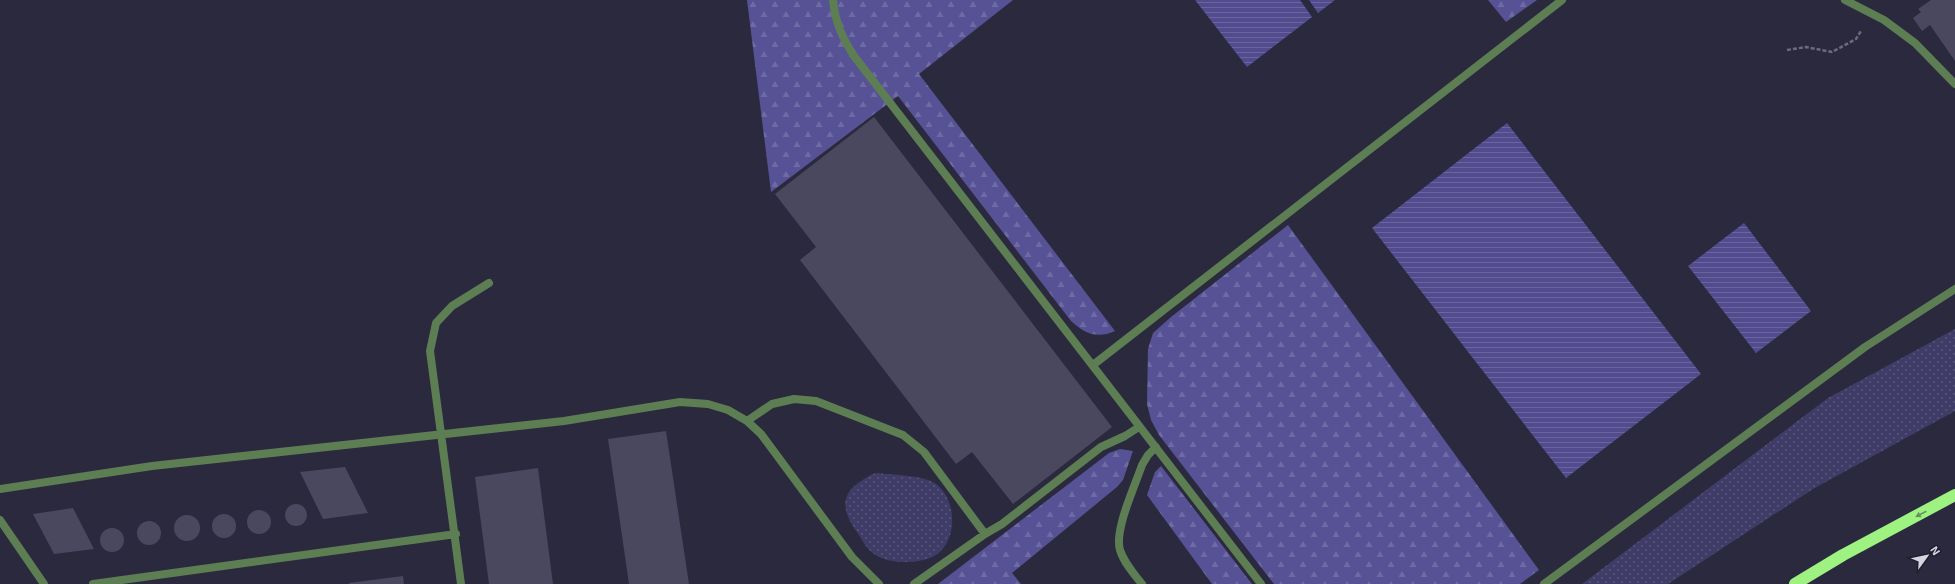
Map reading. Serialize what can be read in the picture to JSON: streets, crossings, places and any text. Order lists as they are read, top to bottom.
{
  "north": "top right"
}
